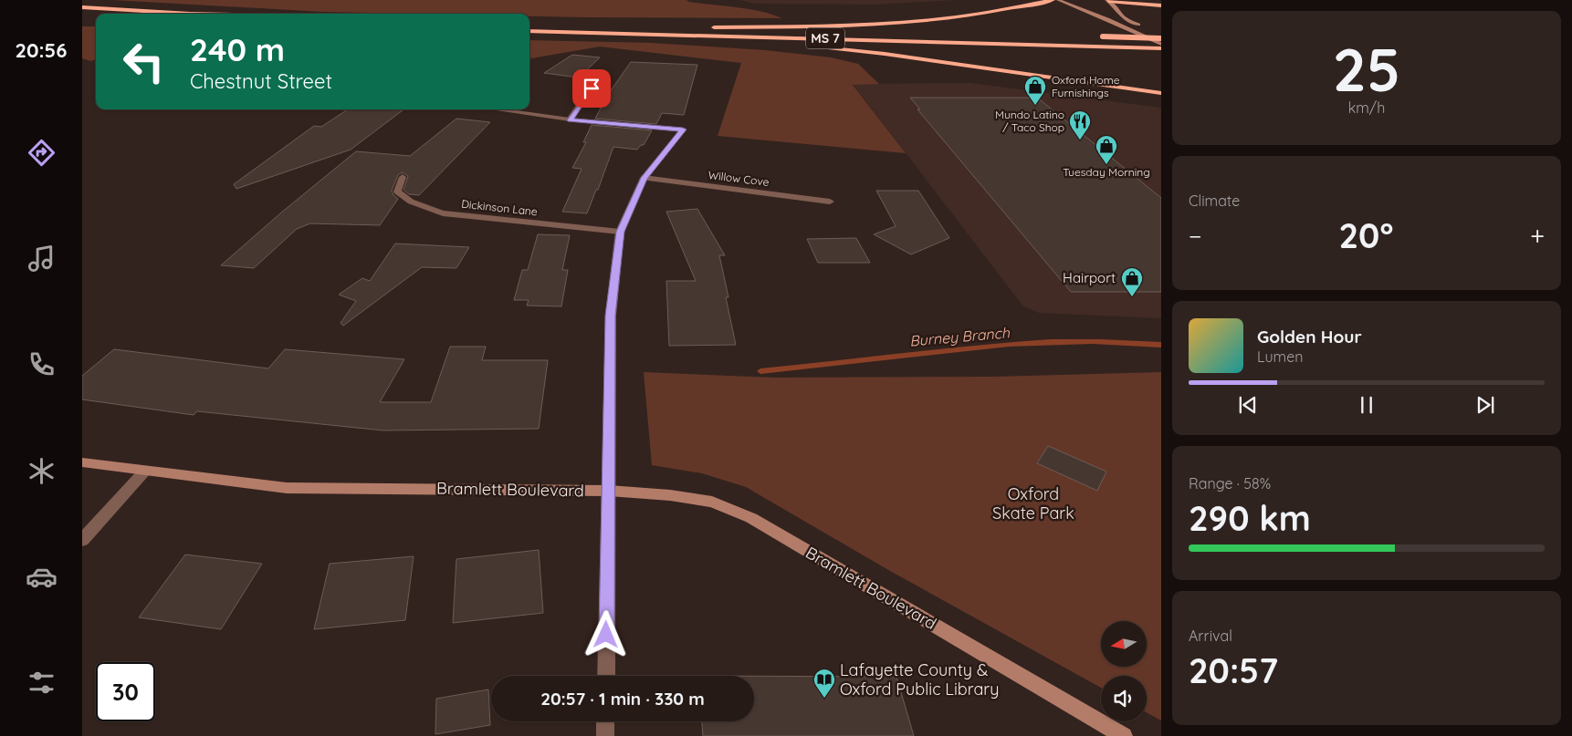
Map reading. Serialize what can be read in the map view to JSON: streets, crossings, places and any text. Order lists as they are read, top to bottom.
{
  "streets": {
    "highway": ["MS 7"],
    "street": ["Willow Cove", "Dickinson Lane", "Bramlett Boulevard"]
  },
  "water": ["Burney Branch"],
  "parks": ["Oxford Skate Park"],
  "places": {
    "shop": ["Oxford Home Furnishings", "Tuesday Morning", "Hairport"],
    "restaurant": ["Mundo Latino / Taco Shop"],
    "library": ["Lafayette County & Oxford Public Library"]
  },
  "north": "left",
  "page": {
    "tabs": "20:56",
    "tile": [
      ["25", "km/h"],
      "Climate",
      ["Range · 58%", "290 km"],
      ["Arrival", "20:57"]
    ],
    "turn": ["240 m", "Chestnut Street"],
    "heat": ["−", "20°", "+"],
    "song": ["Golden Hour", "Lumen"],
    "limit": "30",
    "trip": "20:57 · 1 min · 330 m"
  }
}
